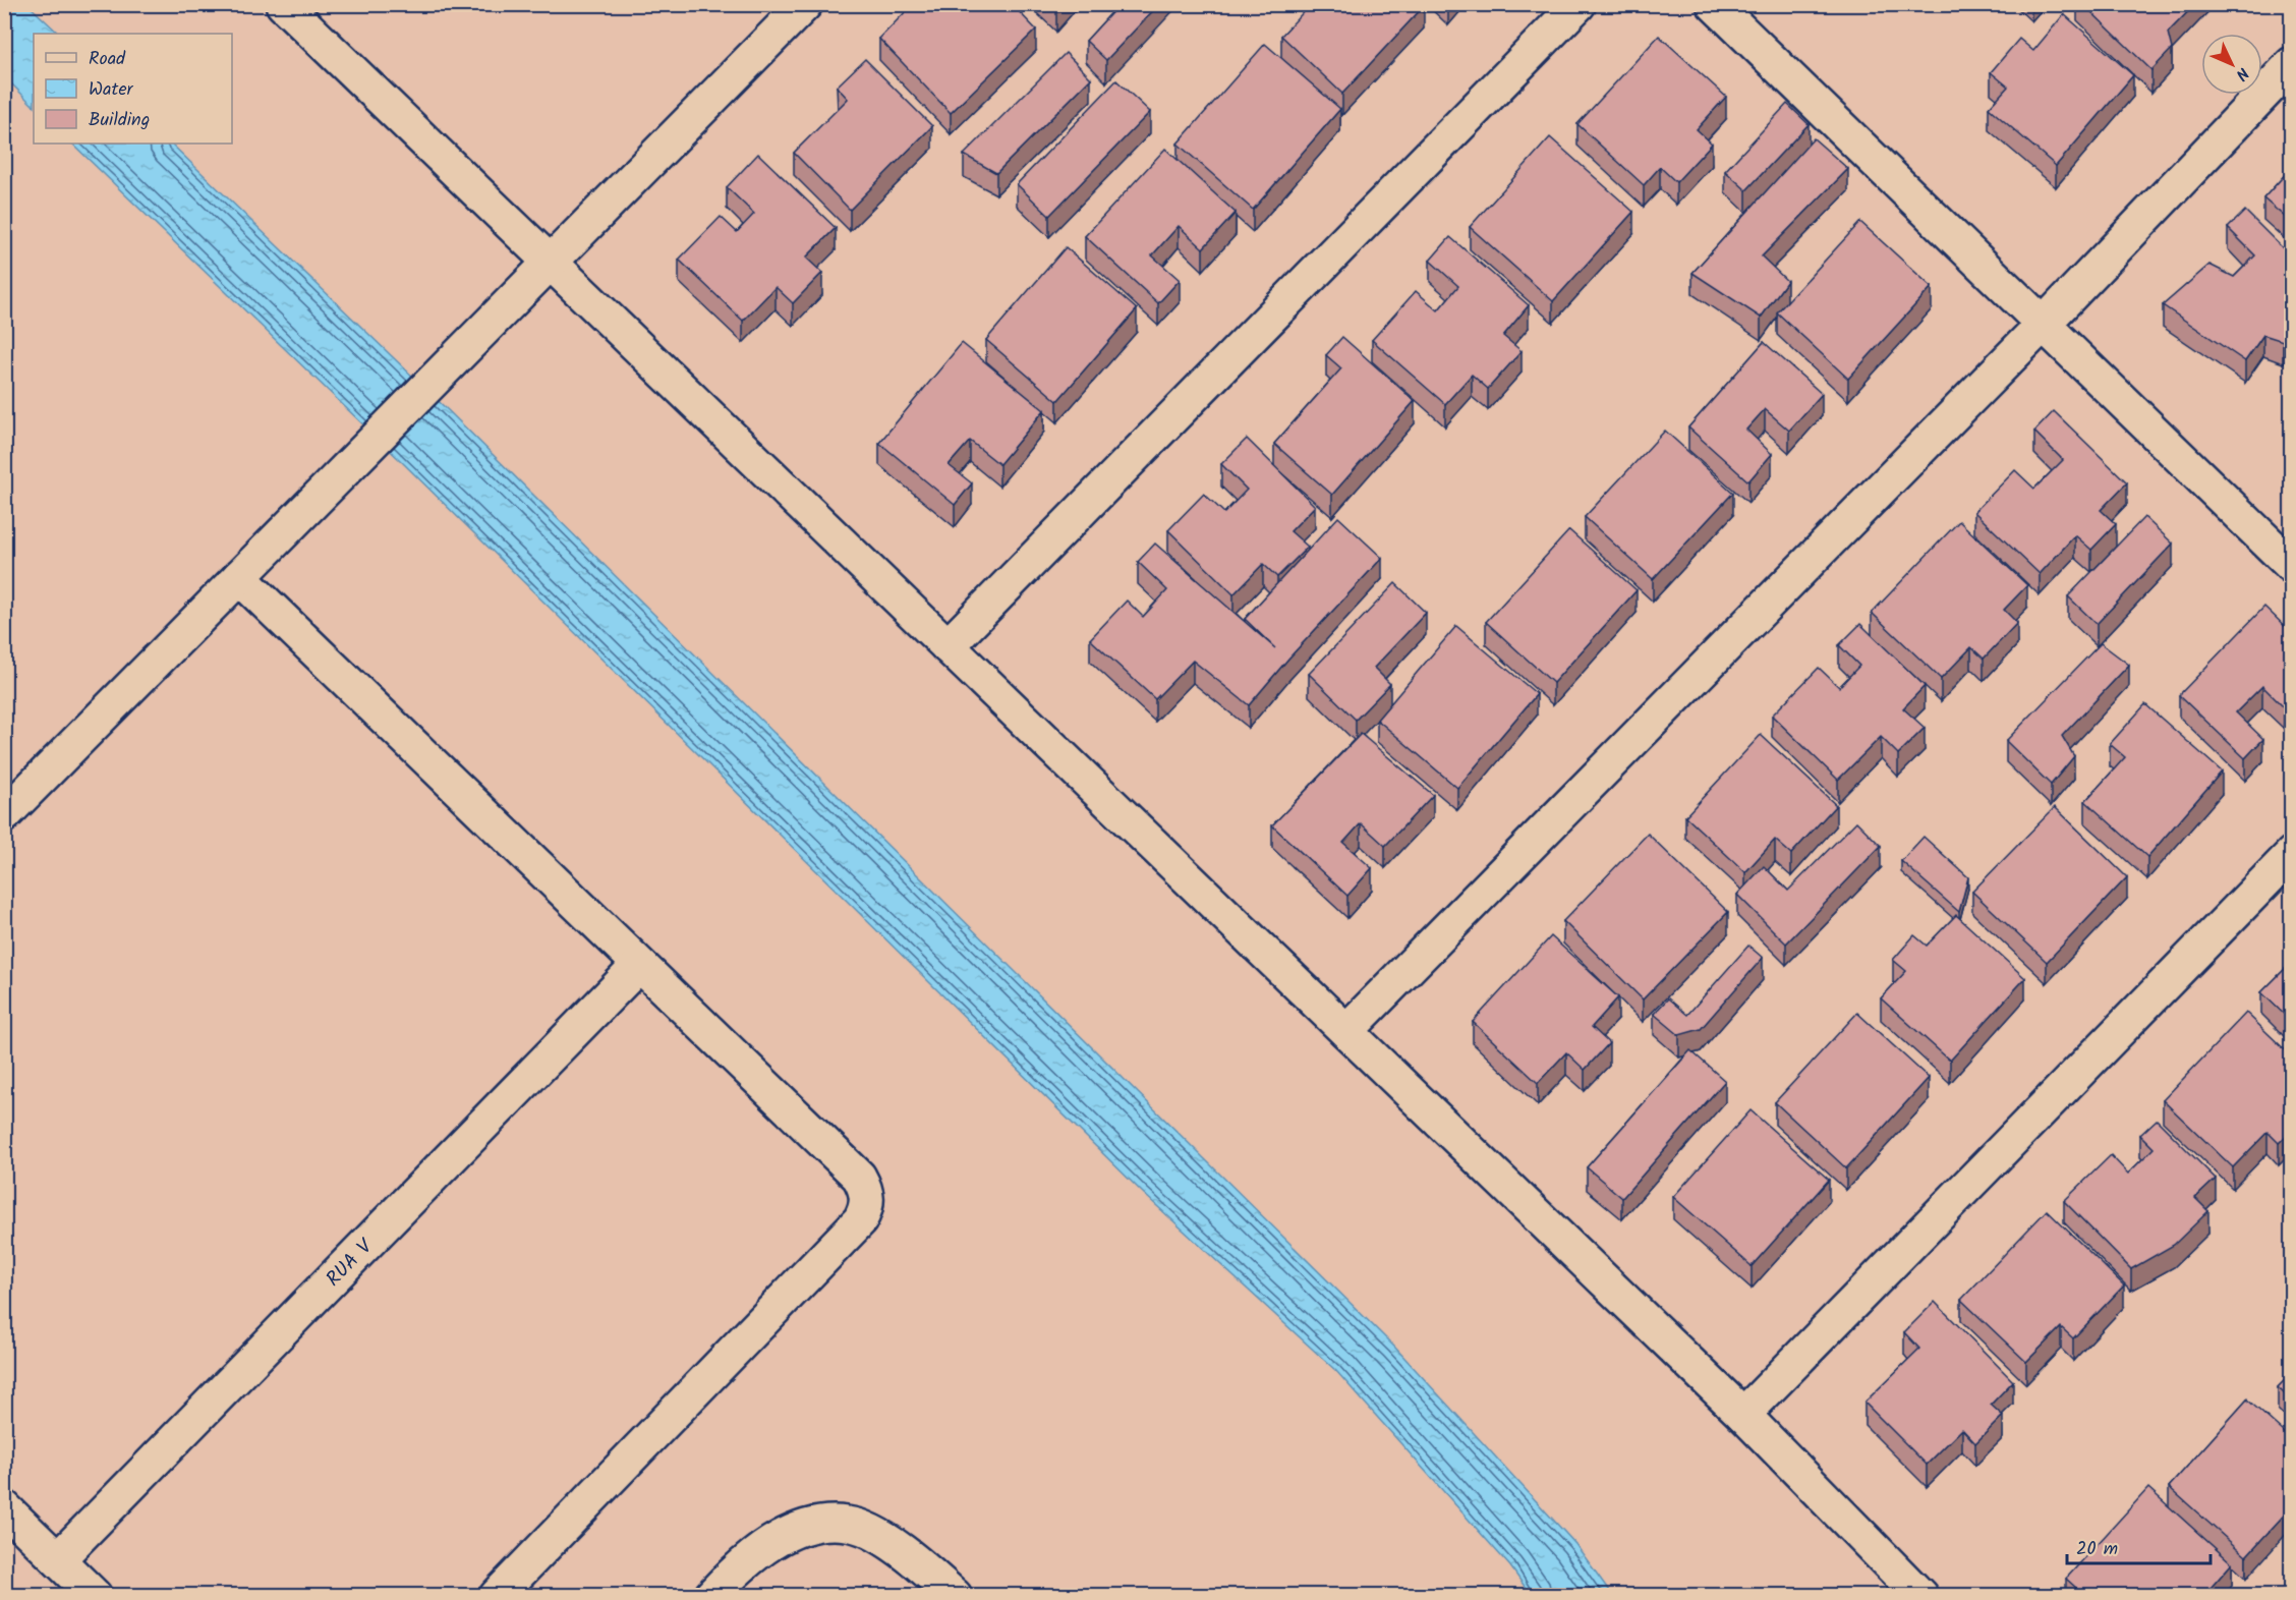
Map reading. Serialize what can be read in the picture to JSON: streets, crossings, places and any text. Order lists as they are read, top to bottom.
{
  "streets": {
    "street": ["RUA V"]
  },
  "legend": ["Road", "Water", "Building"],
  "scale_bar": "20 m",
  "north": "bottom right"
}
